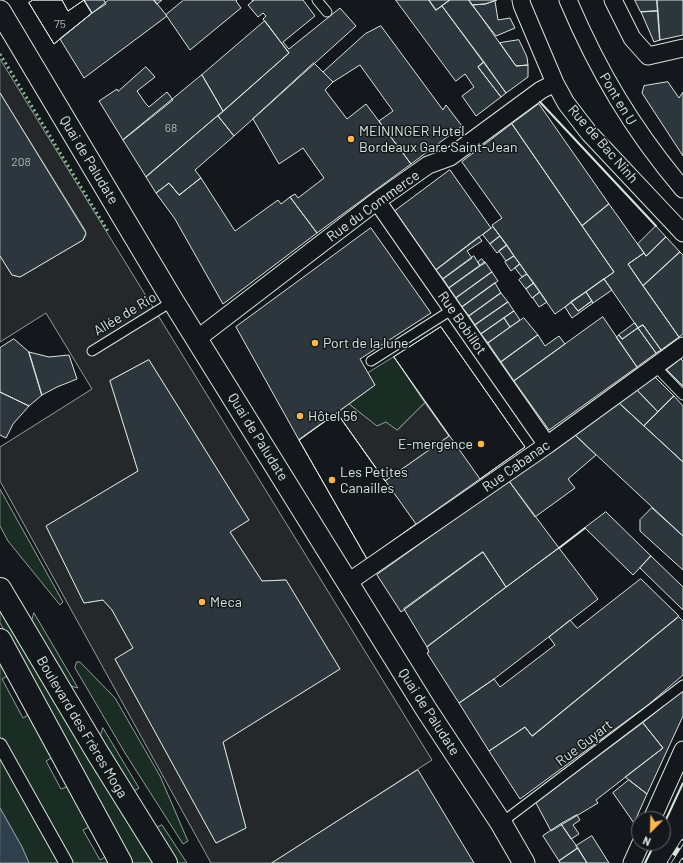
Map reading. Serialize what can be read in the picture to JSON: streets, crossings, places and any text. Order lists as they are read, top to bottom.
{
  "streets": {
    "main road": ["Boulevard des Frères Moga"],
    "street": [
      "Pont en U",
      "Rue de Bac Ninh",
      "Quai de Paludate",
      "Rue du Commerce",
      "Rue Bobillot",
      "Rue Cabanac"
    ],
    "lane": ["Allée de Rio", "Rue Guyart"]
  },
  "crossings": [
    ["Rue de Bac Ninh", "Rue du Commerce"],
    ["Quai de Paludate", "Rue du Commerce"],
    ["Quai de Paludate", "Allée de Rio"],
    ["Quai de Paludate", "Rue Cabanac"],
    ["Quai de Paludate", "Rue Guyart"],
    ["Rue du Commerce", "Rue Bobillot"],
    ["Rue Bobillot", "Rue Cabanac"]
  ],
  "places": [
    "MEININGER Hotel Bordeaux Gare Saint-Jean",
    "Port de la lune",
    "Hôtel 56",
    "E-mergence",
    "Les Petites Canailles",
    "Meca"
  ],
  "house_numbers": ["75", "68", "208"],
  "north": "bottom left"
}
